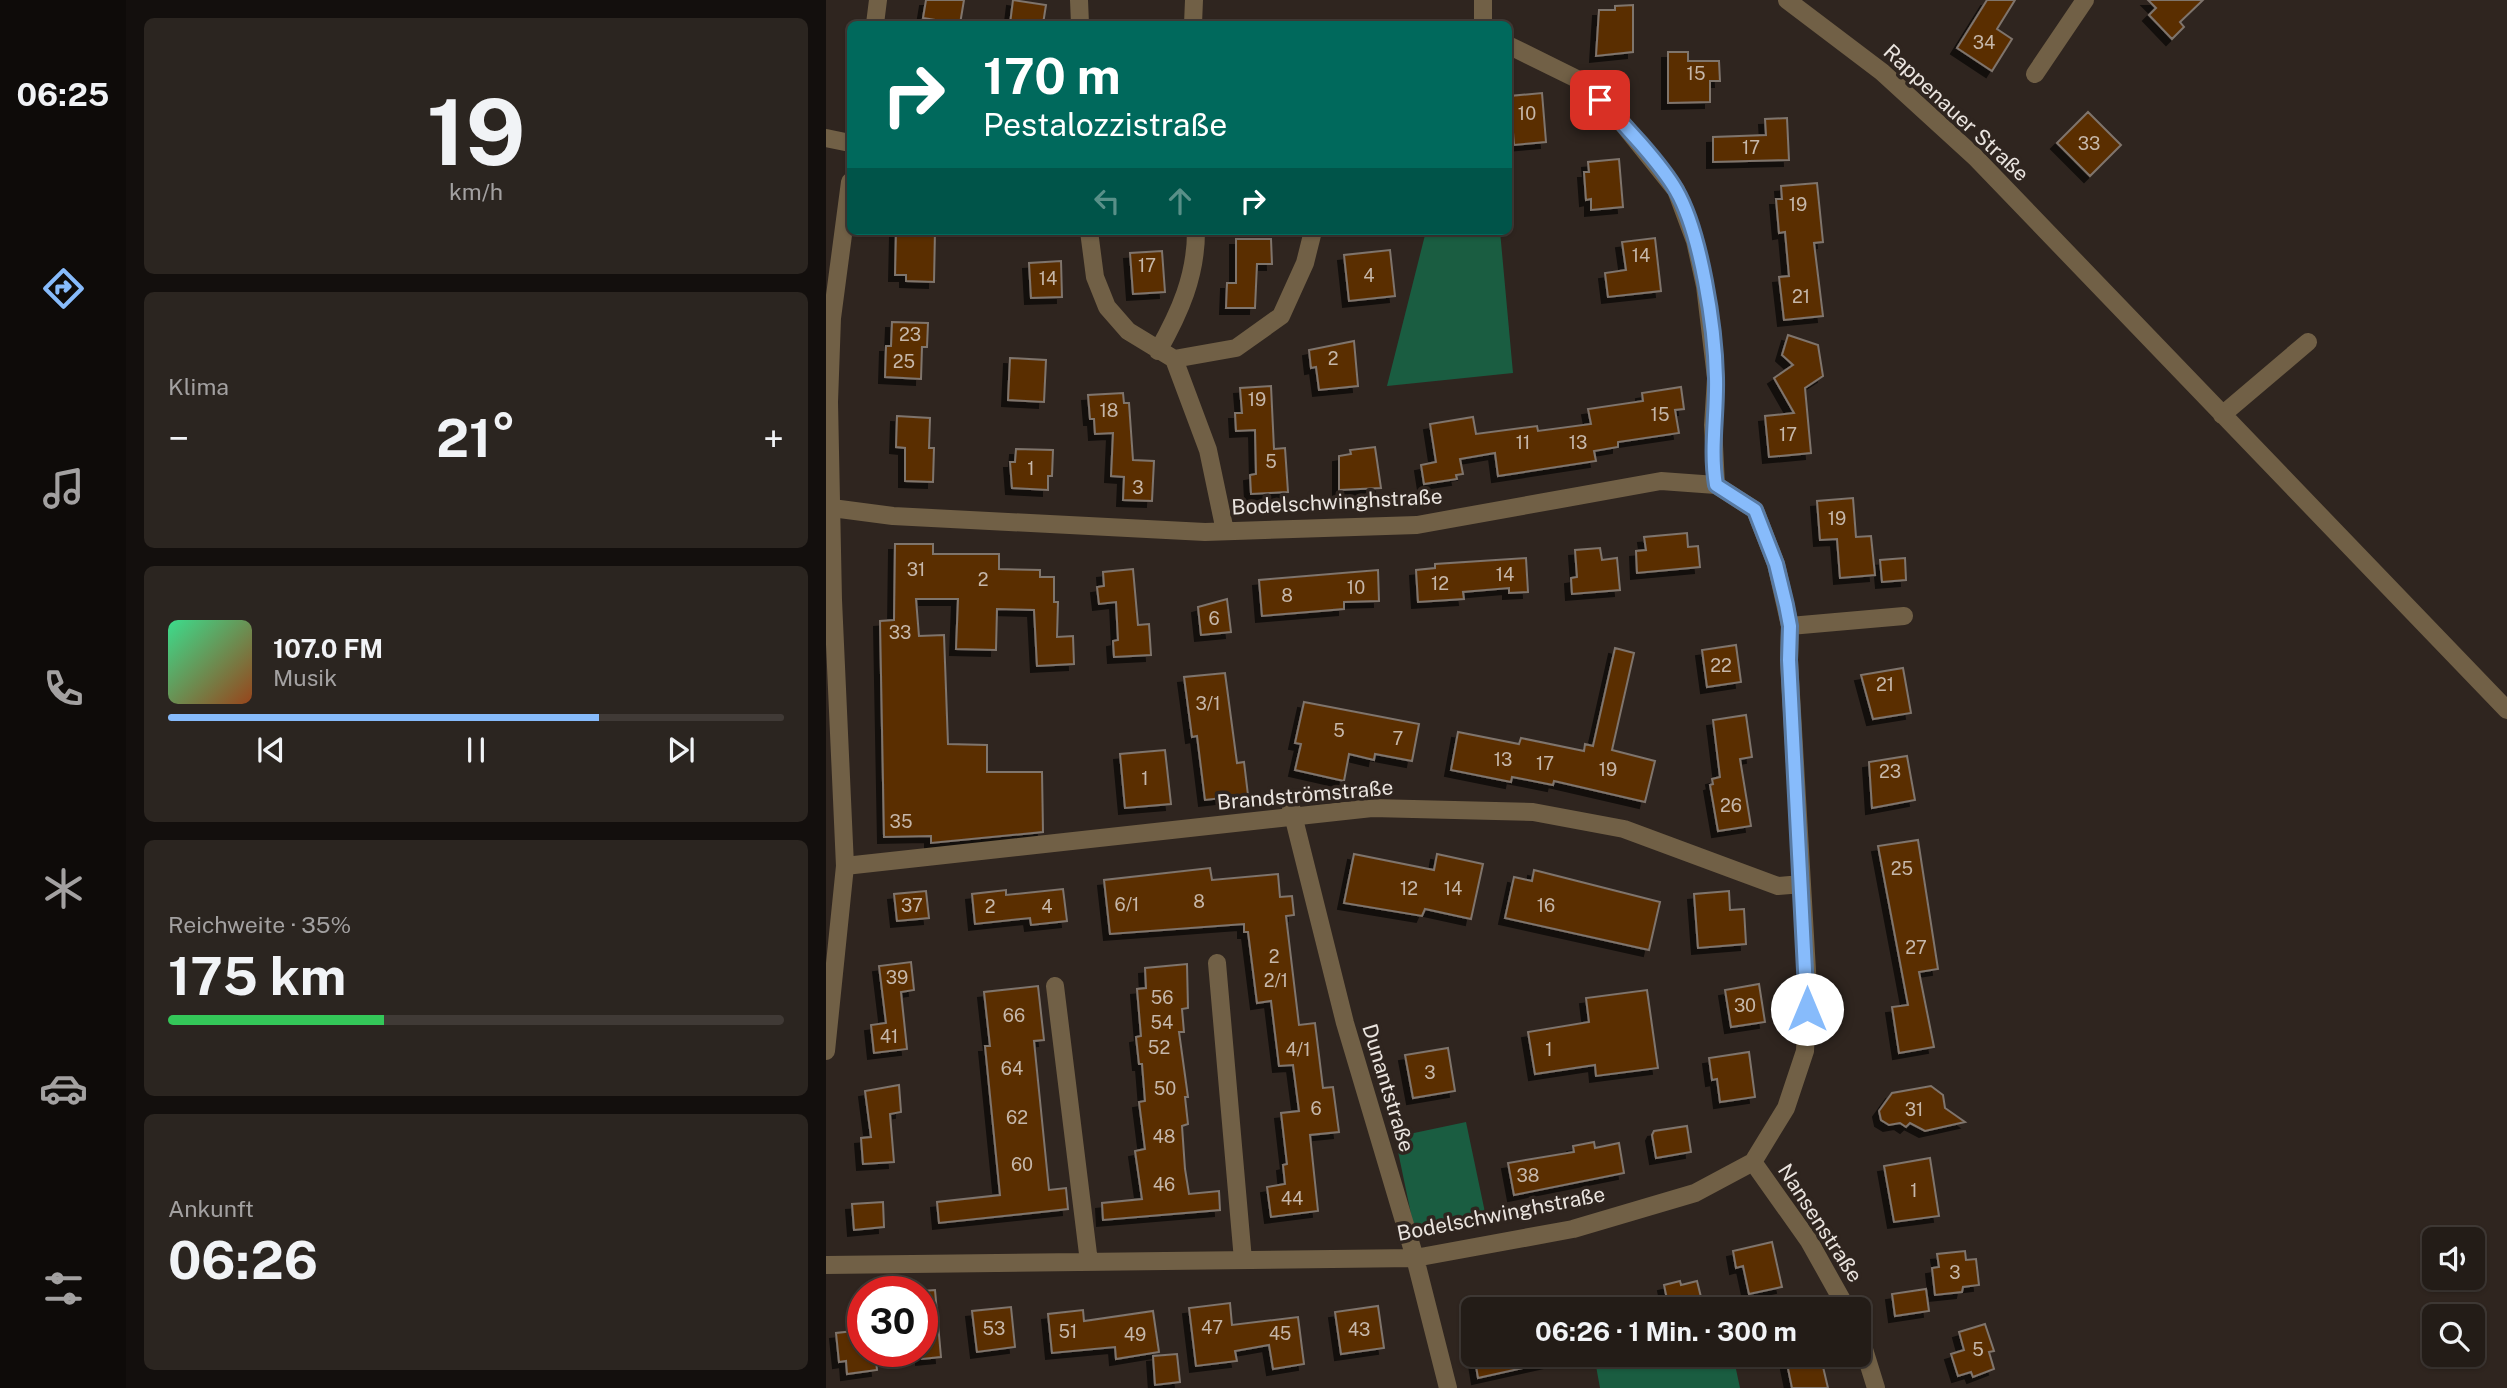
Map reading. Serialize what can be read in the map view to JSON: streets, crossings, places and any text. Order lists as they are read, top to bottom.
{
  "streets": {
    "street": [
      "Rappenauer Straße",
      "Bodelschwinghstraße",
      "Brandströmstraße",
      "Dunantstraße",
      "Nansenstraße"
    ]
  },
  "crossings": [
    ["Bodelschwinghstraße", "Brandströmstraße"],
    ["Bodelschwinghstraße", "Dunantstraße"],
    ["Bodelschwinghstraße", "Nansenstraße"],
    ["Brandströmstraße", "Dunantstraße"]
  ],
  "house_numbers": [
    "34",
    "15",
    "10",
    "33",
    "17",
    "19",
    "14",
    "17",
    "4",
    "14",
    "21",
    "23",
    "2",
    "25",
    "19",
    "18",
    "15",
    "17",
    "11",
    "13",
    "5",
    "1",
    "3",
    "19",
    "31",
    "14",
    "2",
    "12",
    "10",
    "8",
    "6",
    "33",
    "22",
    "21",
    "3/1",
    "5",
    "7",
    "13",
    "17",
    "19",
    "23",
    "1",
    "26",
    "35",
    "25",
    "12",
    "14",
    "8",
    "6/1",
    "37",
    "16",
    "2",
    "4",
    "27",
    "2",
    "39",
    "2/1",
    "56",
    "30",
    "66",
    "54",
    "41",
    "52",
    "4/1",
    "1",
    "64",
    "3",
    "50",
    "6",
    "31",
    "62",
    "48",
    "60",
    "38",
    "46",
    "1",
    "44",
    "3",
    "47",
    "53",
    "43",
    "51",
    "45",
    "49",
    "5"
  ],
  "page": {
    "tabs": "06:25",
    "tile": [
      ["19", "km/h"],
      "Klima",
      ["Reichweite · 35%", "175 km"],
      ["Ankunft", "06:26"]
    ],
    "turn": ["170 m", "Pestalozzistraße"],
    "heat": ["−", "21°", "+"],
    "song": ["107.0 FM", "Musik"],
    "limit": "30",
    "trip": "06:26 · 1 Min. · 300 m"
  }
}
